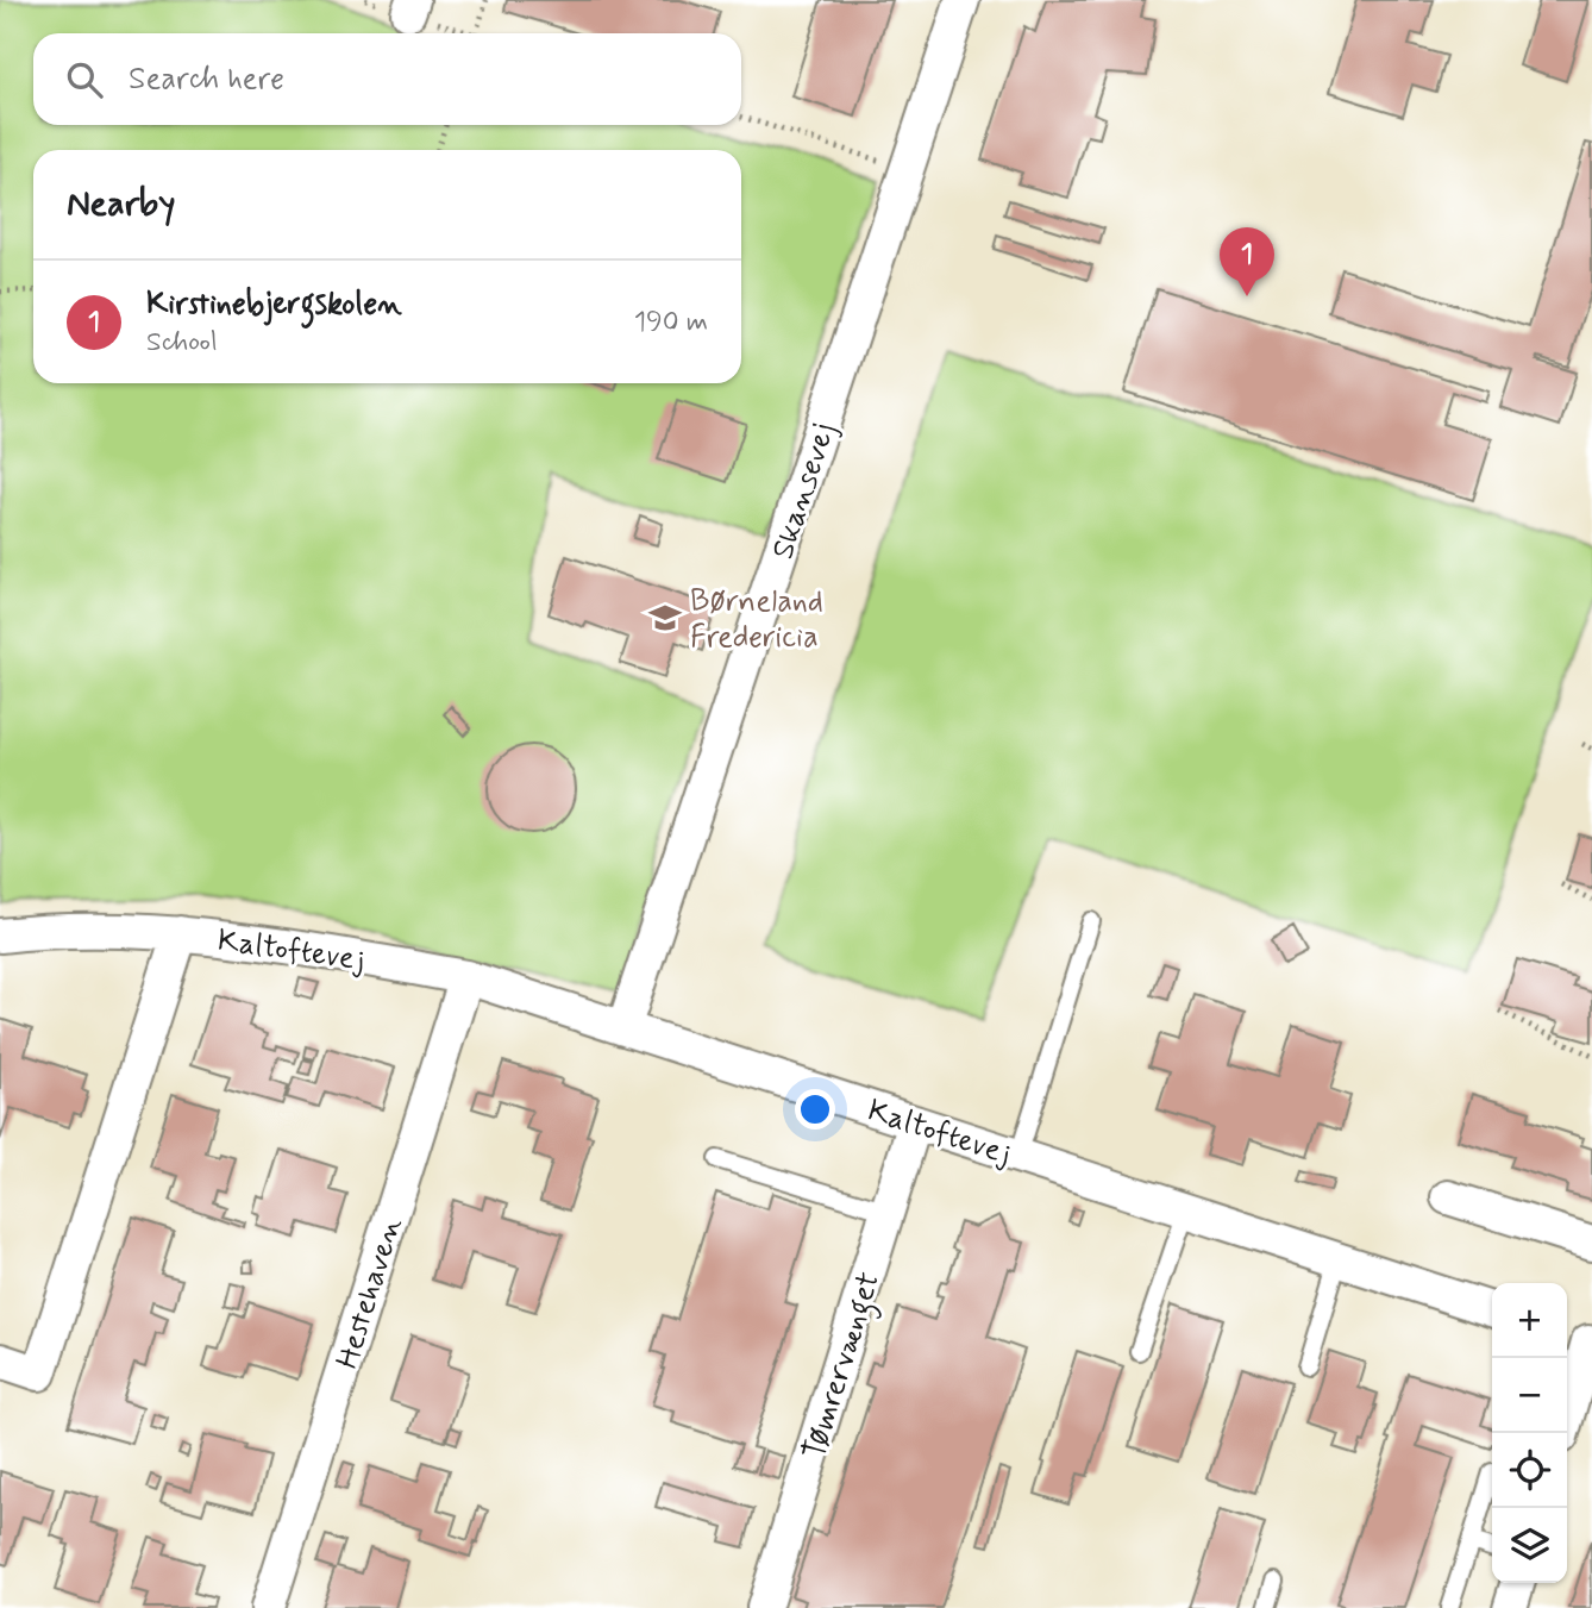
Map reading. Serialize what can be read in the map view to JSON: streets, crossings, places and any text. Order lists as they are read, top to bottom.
{
  "streets": {
    "street": [
      "Skansevej",
      "Kaltoftevej",
      "Hestehaven",
      "Tømrervænget"
    ]
  },
  "crossings": [
    ["Skansevej", "Kaltoftevej"],
    ["Kaltoftevej", "Hestehaven"],
    ["Kaltoftevej", "Tømrervænget"]
  ],
  "places": {
    "school or university": ["Børneland Fredericia"]
  },
  "page": {
    "search": "Search here",
    "heading": "Nearby",
    "pins": "1",
    "list": [
      {
        "mark": "1",
        "name": "Kirstinebjergskolen",
        "note": "School",
        "value": "190 m"
      }
    ],
    "map_buttons": ["+", "−"]
  }
}
